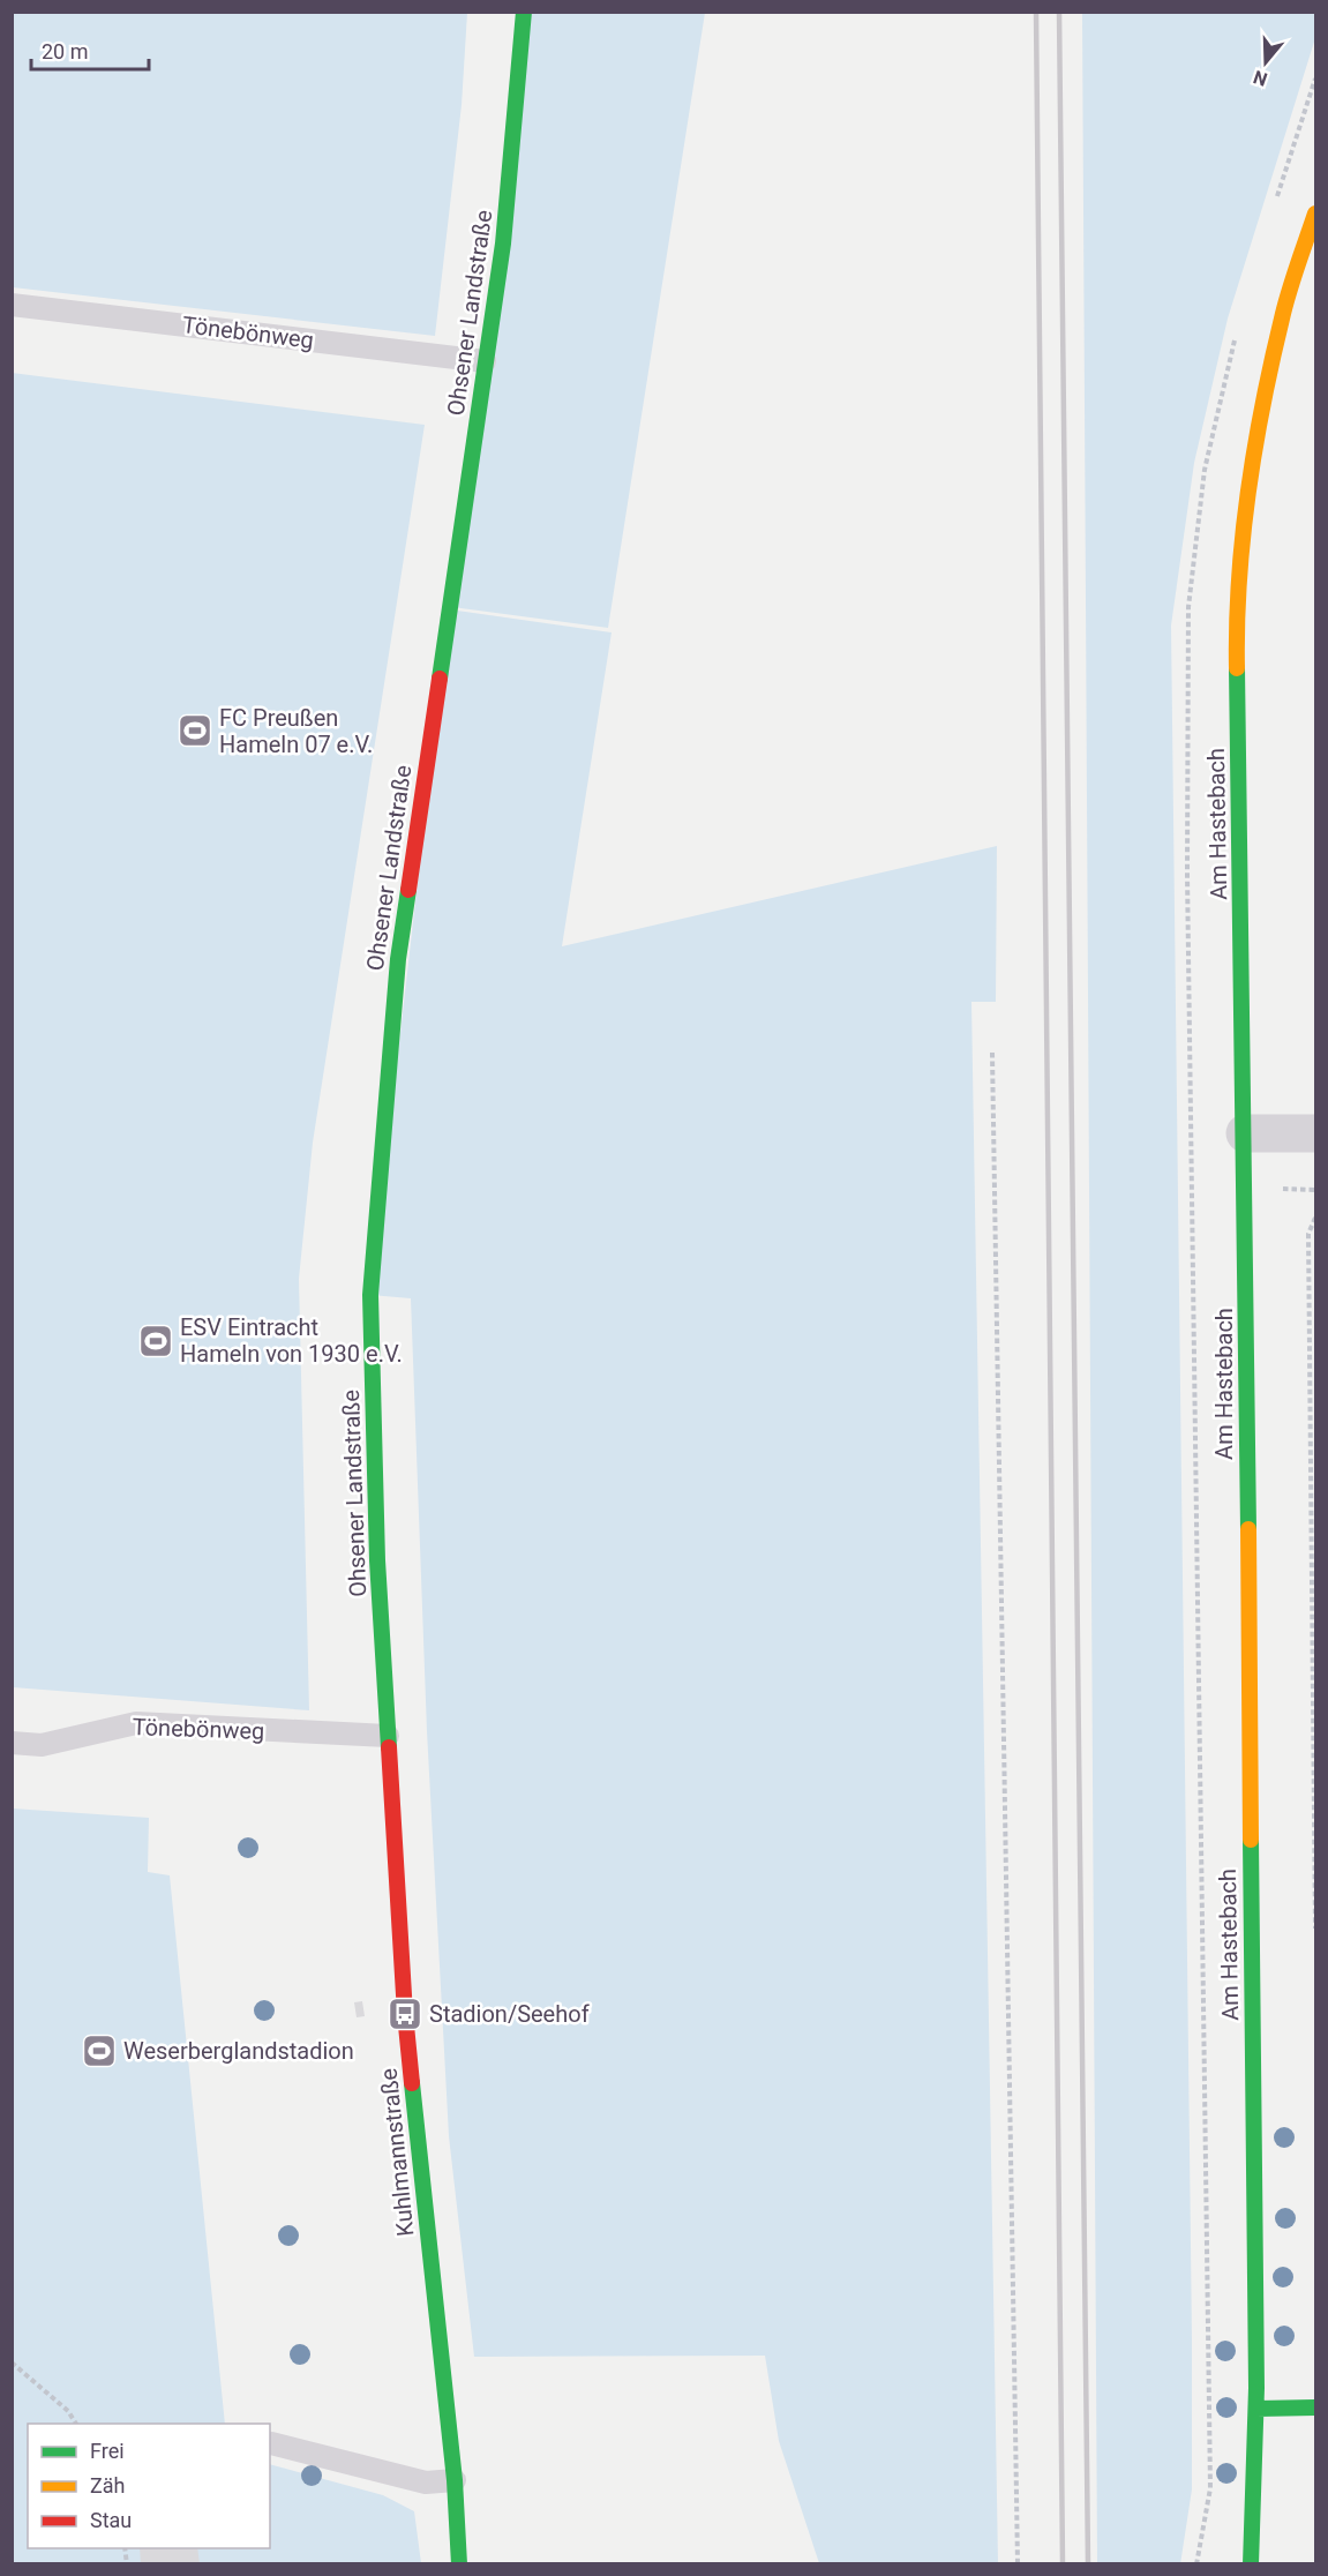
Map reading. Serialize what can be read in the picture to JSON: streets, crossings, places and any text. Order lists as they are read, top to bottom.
{
  "streets": {
    "main road": ["Ohsener Landstraße", "Am Hastebach", "Kuhlmannstraße"],
    "lane": ["Tönebönweg"]
  },
  "crossings": [
    ["Ohsener Landstraße", "Tönebönweg"],
    ["Ohsener Landstraße", "Kuhlmannstraße"],
    ["Tönebönweg", "Kuhlmannstraße"]
  ],
  "places": {
    "sports": ["FC Preußen Hameln 07 e.V.", "ESV Eintracht Hameln von 1930 e.V.", "Weserberglandstadion"],
    "bus stop": ["Stadion/Seehof"]
  },
  "legend": ["Frei", "Zäh", "Stau"],
  "scale_bar": "20 m",
  "north": "bottom"
}
